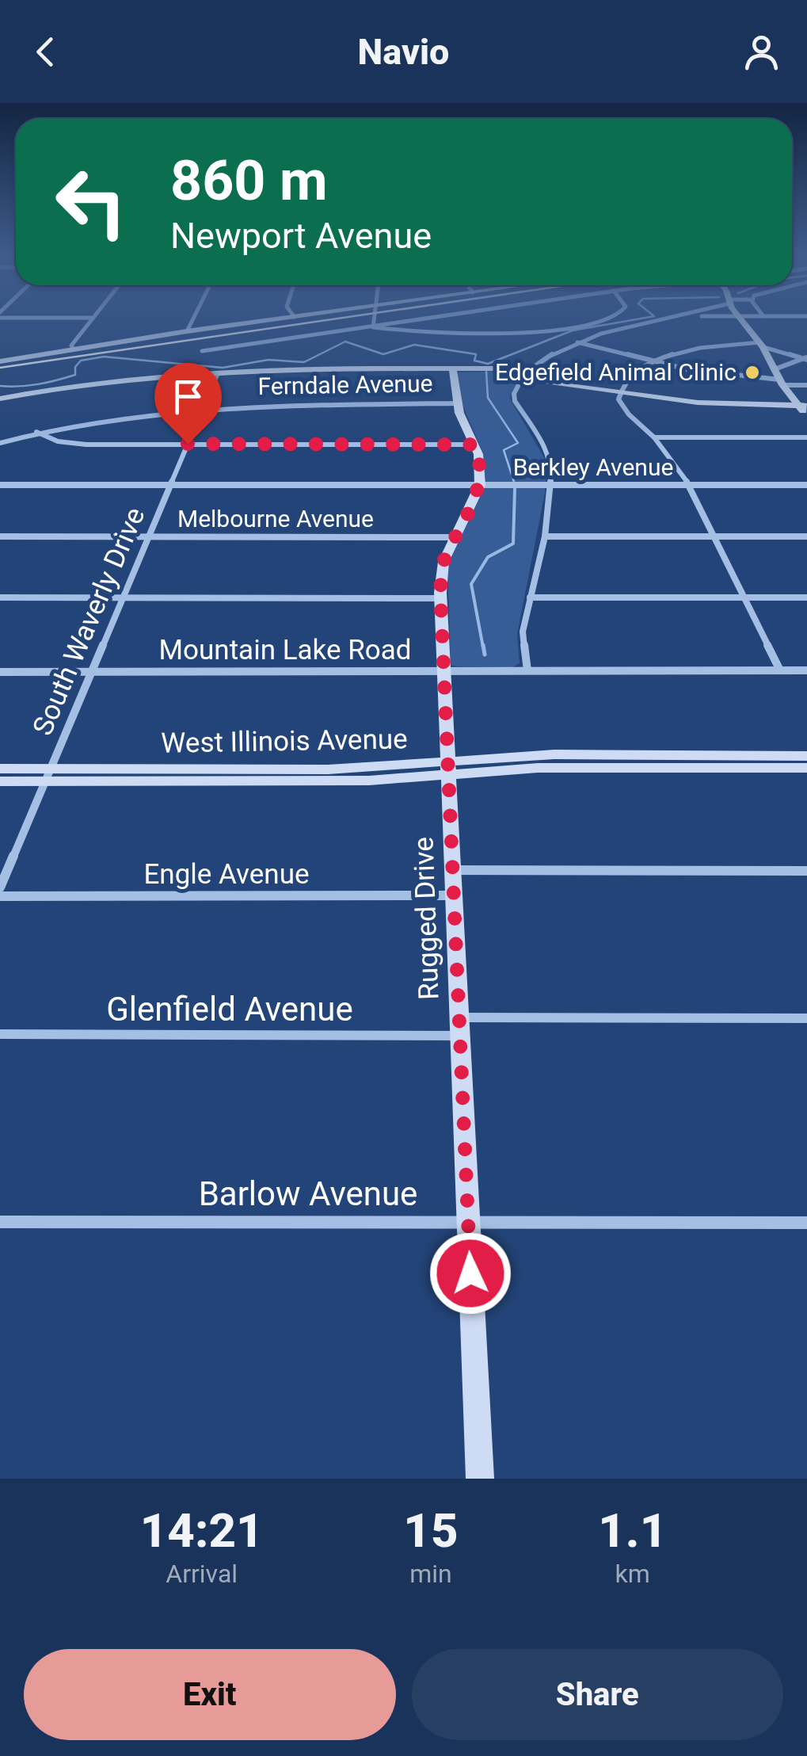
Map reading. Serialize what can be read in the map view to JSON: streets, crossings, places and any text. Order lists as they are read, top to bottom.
{
  "streets": {
    "street": [
      "Ferndale Avenue",
      "Berkley Avenue",
      "Melbourne Avenue",
      "South Waverly Drive",
      "Mountain Lake Road",
      "West Illinois Avenue",
      "Engle Avenue",
      "Rugged Drive",
      "Glenfield Avenue",
      "Barlow Avenue"
    ]
  },
  "crossings": [
    ["Ferndale Avenue", "South Waverly Drive"],
    ["Berkley Avenue", "South Waverly Drive"],
    ["Berkley Avenue", "Rugged Drive"],
    ["Melbourne Avenue", "South Waverly Drive"],
    ["Melbourne Avenue", "Rugged Drive"],
    ["South Waverly Drive", "Mountain Lake Road"],
    ["South Waverly Drive", "West Illinois Avenue"],
    ["Mountain Lake Road", "Rugged Drive"],
    ["West Illinois Avenue", "Rugged Drive"],
    ["Engle Avenue", "Rugged Drive"],
    ["Rugged Drive", "Glenfield Avenue"],
    ["Rugged Drive", "Barlow Avenue"]
  ],
  "places": ["Edgefield Animal Clinic"],
  "page": {
    "header": "Navio",
    "turn": ["860 m", "Newport Avenue"],
    "eta": [
      "14:21",
      "Arrival",
      "15",
      "min",
      "1.1",
      "km"
    ],
    "buttons": ["Exit", "Share"]
  }
}
